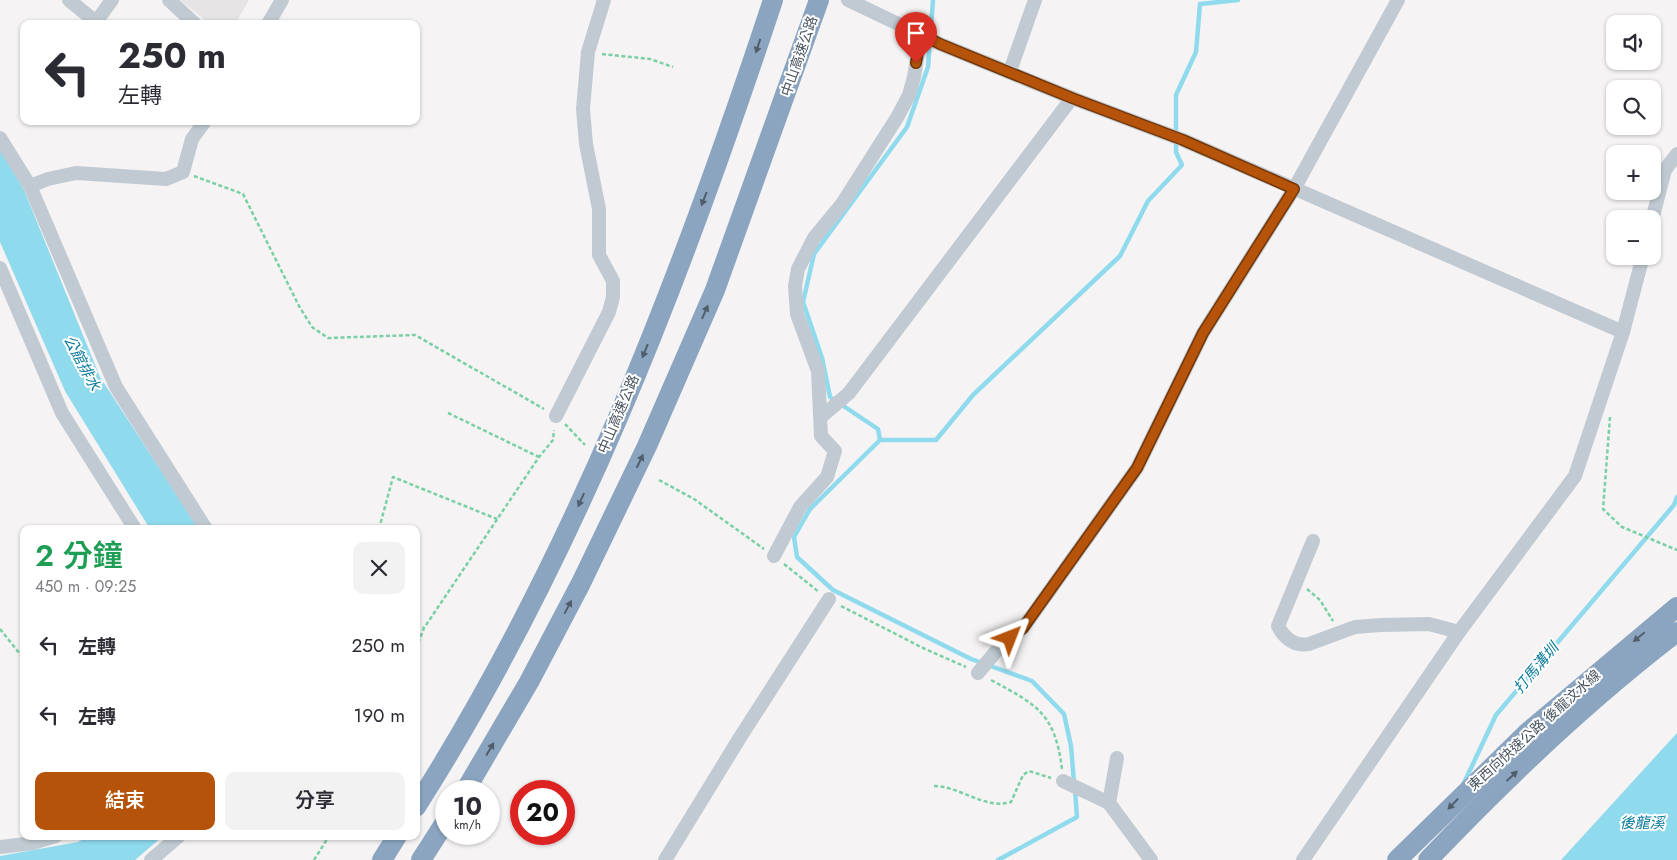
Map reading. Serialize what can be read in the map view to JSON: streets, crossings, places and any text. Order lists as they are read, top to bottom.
{
  "streets": {
    "highway": ["中山高速公路", "東西向快速公路 後龍汶水線"]
  },
  "water": ["公館排水", "打馬溝圳", "後龍溪"],
  "page": {
    "map_buttons": ["+", "−"],
    "turn": ["250 m", "左轉"],
    "heading": ["2 分鐘", "450 m · 09:25"],
    "list": [
      {
        "name": "左轉",
        "value": "250 m"
      },
      {
        "name": "左轉",
        "value": "190 m"
      }
    ],
    "buttons": ["結束", "分享"],
    "speed": "10 km/h",
    "limit": "20"
  }
}
